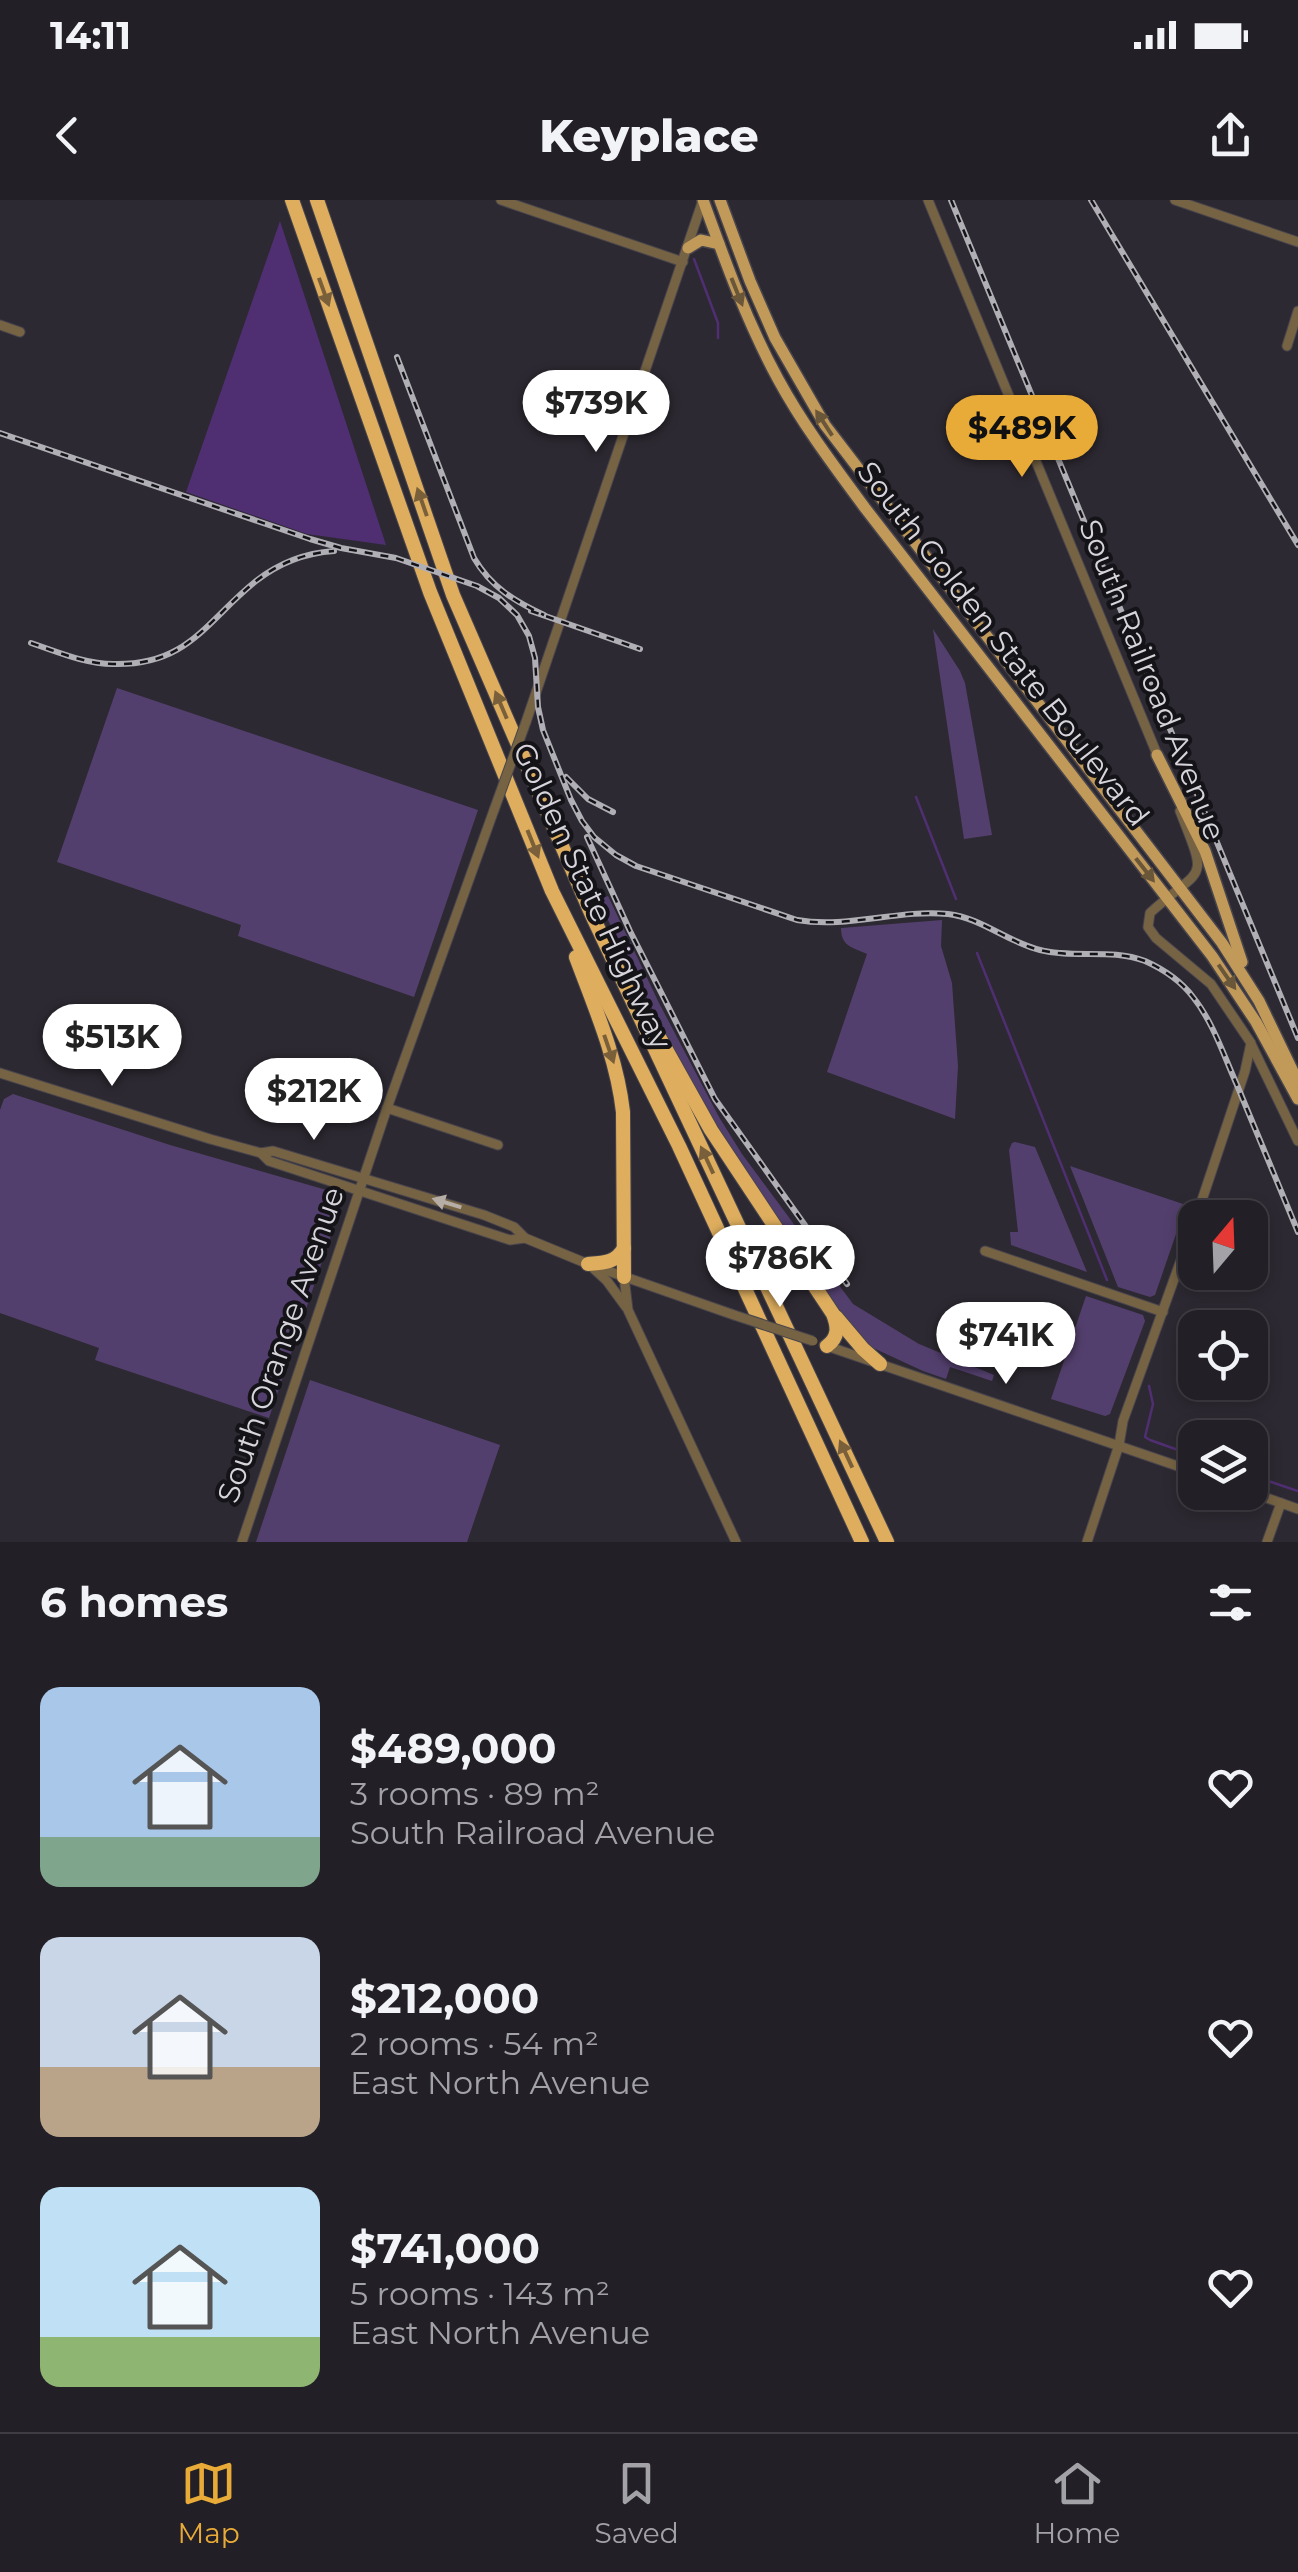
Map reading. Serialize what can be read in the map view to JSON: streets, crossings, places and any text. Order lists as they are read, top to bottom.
{
  "streets": {
    "highway": ["Golden State Highway"],
    "main road": ["South Golden State Boulevard"],
    "street": ["South Railroad Avenue", "South Orange Avenue"]
  },
  "crossings": [
    ["South Golden State Boulevard", "South Railroad Avenue"],
    ["South Golden State Boulevard", "South Orange Avenue"]
  ],
  "north": "top",
  "page": {
    "status": "14:11",
    "header": "Keyplace",
    "price": [
      "$739K",
      "$489K",
      "$513K",
      "$212K",
      "$786K",
      "$741K"
    ],
    "heading": "6 homes",
    "list": [
      {
        "name": "$489,000",
        "note": "3 rooms · 89 m² · South Railroad Avenue"
      },
      {
        "name": "$212,000",
        "note": "2 rooms · 54 m² · East North Avenue"
      },
      {
        "name": "$741,000",
        "note": "5 rooms · 143 m² · East North Avenue"
      }
    ],
    "tabs": ["Map", "Saved", "Home"]
  }
}
